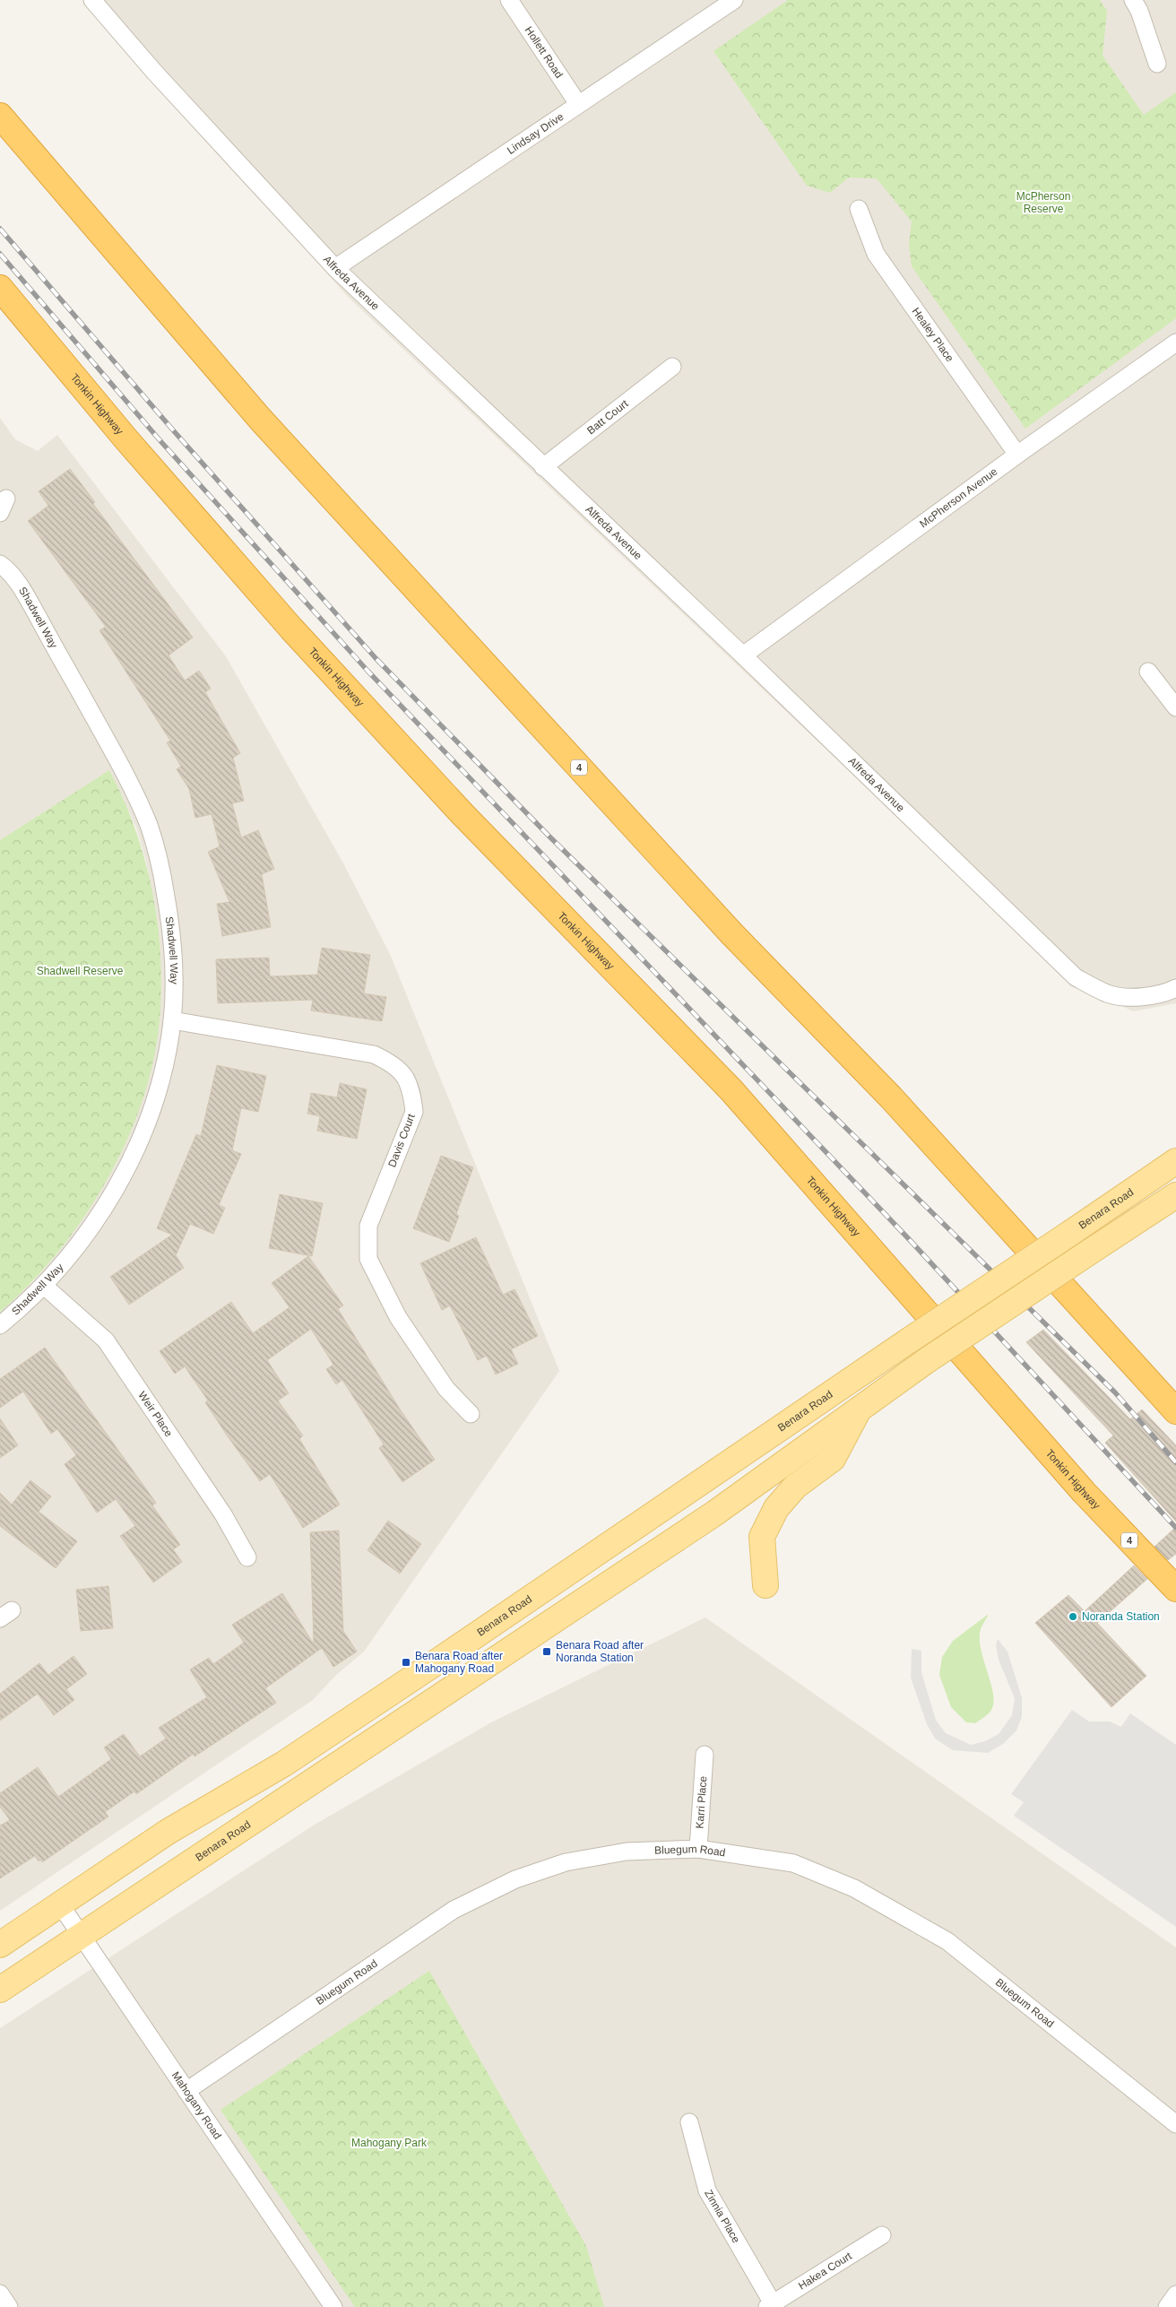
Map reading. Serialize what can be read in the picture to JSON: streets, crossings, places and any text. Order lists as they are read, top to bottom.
{
  "streets": {
    "highway": ["Tonkin Highway", "4"],
    "main road": ["Benara Road"],
    "street": [
      "Hollett Road",
      "Lindsay Drive",
      "Alfreda Avenue",
      "Healey Place",
      "Batt Court",
      "McPherson Avenue",
      "Shadwell Way",
      "Davis Court",
      "Weir Place",
      "Karri Place",
      "Bluegum Road",
      "Mahogany Road",
      "Zinnia Place",
      "Hakea Court"
    ]
  },
  "crossings": [
    ["Hollett Road", "Lindsay Drive"],
    ["Lindsay Drive", "Alfreda Avenue"],
    ["Alfreda Avenue", "Batt Court"],
    ["Alfreda Avenue", "McPherson Avenue"],
    ["Healey Place", "McPherson Avenue"],
    ["Shadwell Way", "Davis Court"],
    ["Shadwell Way", "Weir Place"],
    ["Benara Road", "Mahogany Road"],
    ["Karri Place", "Bluegum Road"],
    ["Bluegum Road", "Mahogany Road"],
    ["Zinnia Place", "Hakea Court"]
  ],
  "parks": ["McPherson Reserve", "Shadwell Reserve", "Mahogany Park"],
  "places": {
    "other": ["Noranda Station"],
    "transit": ["Benara Road after Noranda Station", "Benara Road after Mahogany Road"]
  }
}
